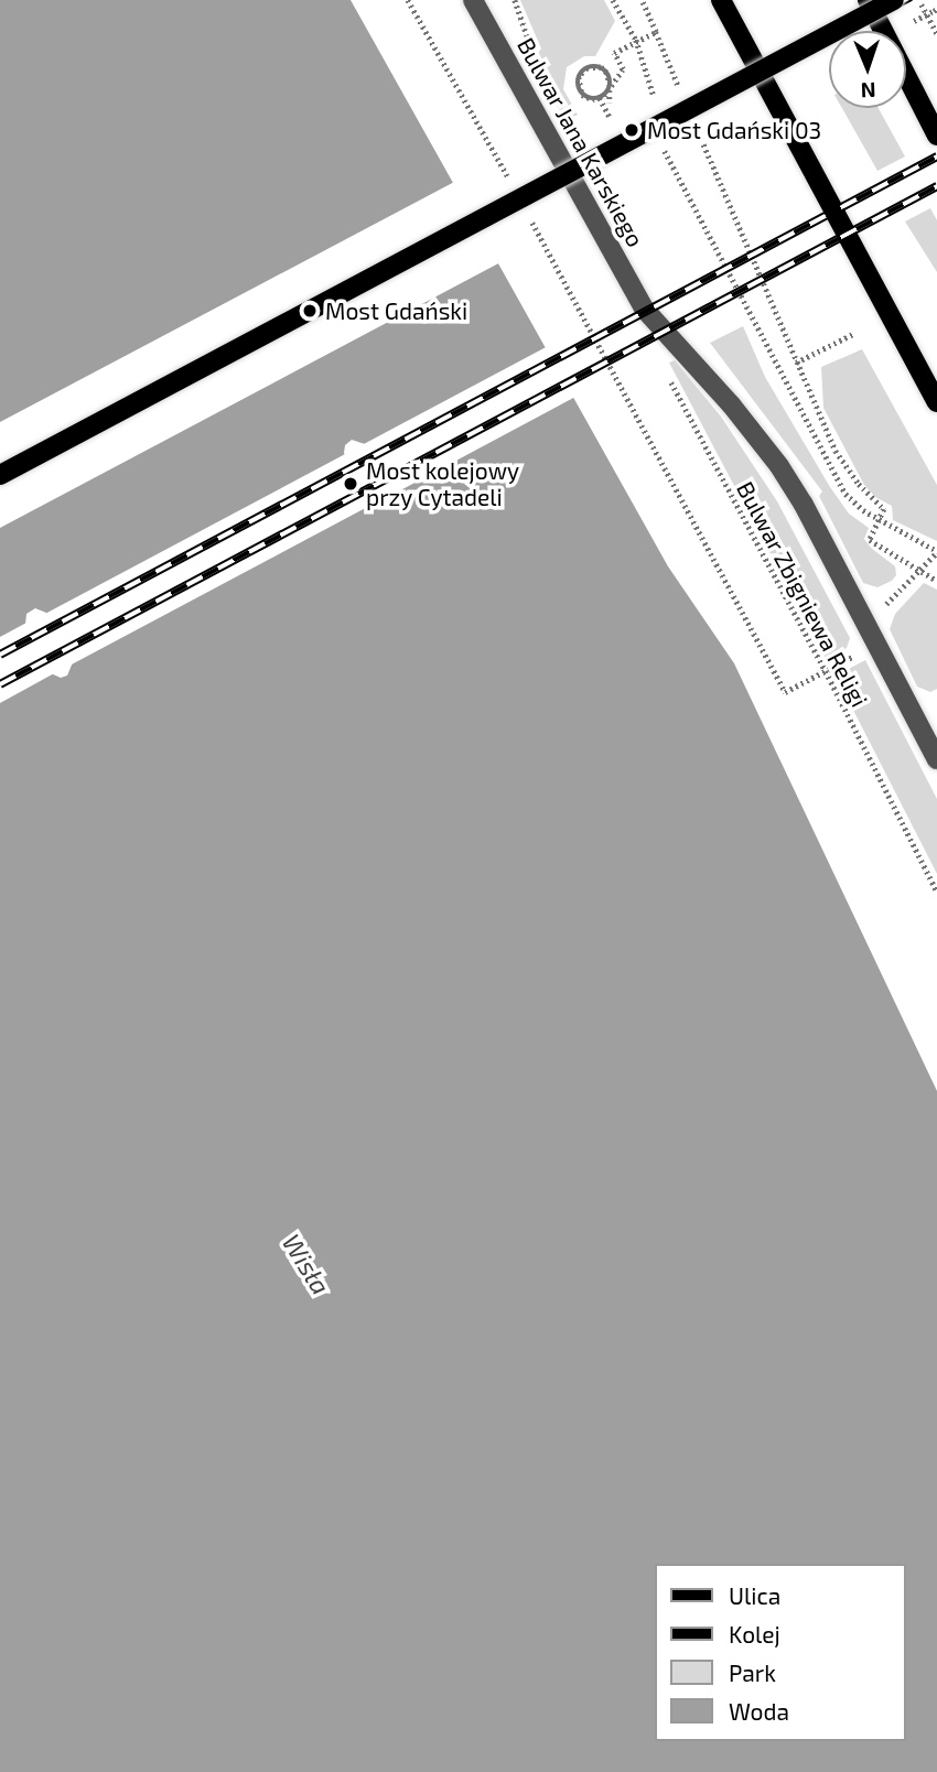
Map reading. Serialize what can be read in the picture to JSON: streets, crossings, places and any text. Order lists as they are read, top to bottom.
{
  "streets": {
    "street": ["Bulwar Jana Karskiego"],
    "path": ["Bulwar Zbigniewa Religi"]
  },
  "water": ["Wisła"],
  "places": ["Most Gdański 03", "Most Gdański", "Most kolejowy przy Cytadeli"],
  "legend": [
    "Ulica",
    "Kolej",
    "Park",
    "Woda"
  ],
  "north": "bottom"
}
